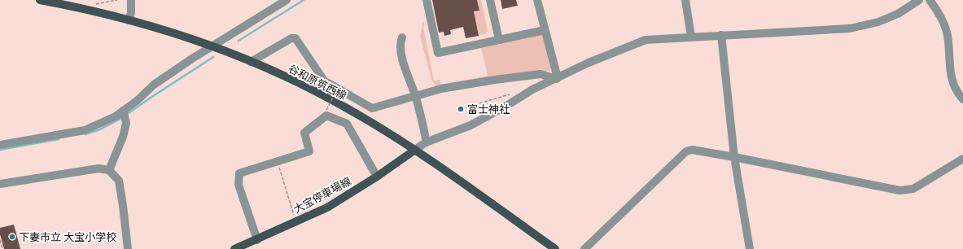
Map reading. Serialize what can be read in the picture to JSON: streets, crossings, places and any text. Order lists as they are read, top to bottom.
{
  "streets": {
    "main road": ["谷和原筑西線", "大宝停車場線"]
  },
  "crossings": [
    ["谷和原筑西線", "大宝停車場線"]
  ],
  "places": ["富士神社", "下妻市立 大宝小学校"]
}
